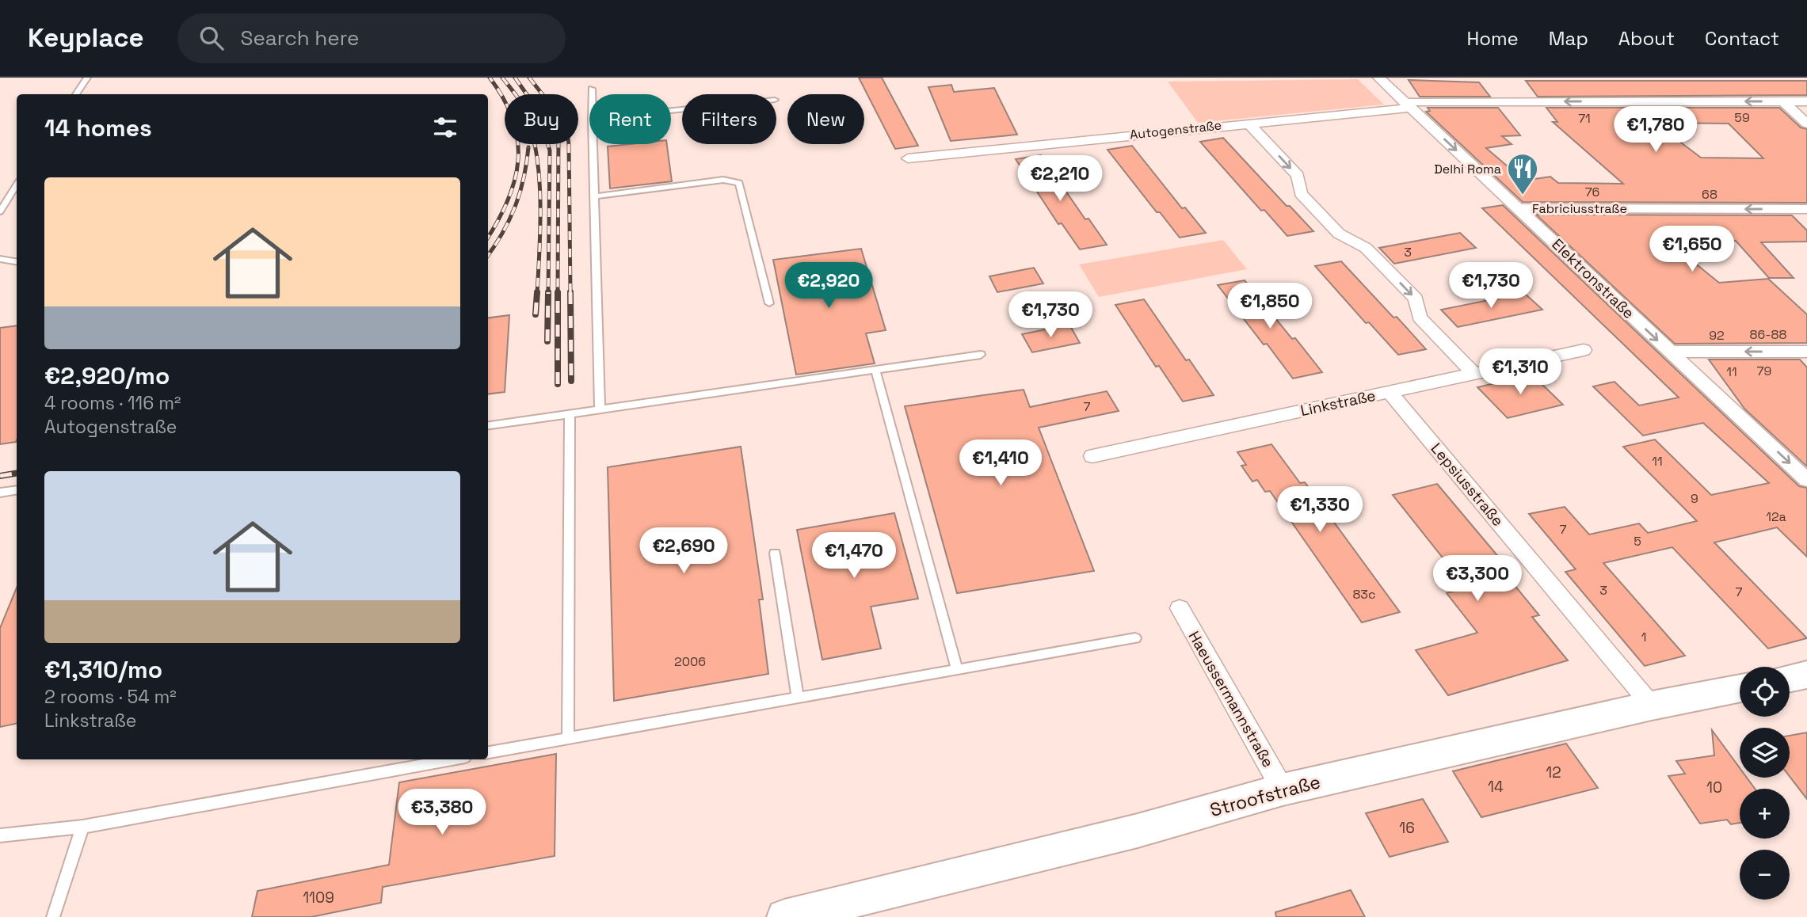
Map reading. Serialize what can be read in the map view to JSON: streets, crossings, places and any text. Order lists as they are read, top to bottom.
{
  "streets": {
    "street": [
      "Autogenstraße",
      "Fabriciusstraße",
      "Elektronstraße",
      "Linkstraße",
      "Lepsiusstraße",
      "Haeussermannstraße",
      "Stroofstraße"
    ]
  },
  "crossings": [
    ["Autogenstraße", "Elektronstraße"],
    ["Fabriciusstraße", "Elektronstraße"],
    ["Linkstraße", "Lepsiusstraße"],
    ["Lepsiusstraße", "Stroofstraße"],
    ["Haeussermannstraße", "Stroofstraße"]
  ],
  "one_way": ["Autogenstraße"],
  "places": {
    "restaurant": ["Delhi Roma"]
  },
  "house_numbers": [
    "59",
    "71",
    "76",
    "68",
    "3",
    "86-88",
    "92",
    "79",
    "11",
    "7",
    "11",
    "9",
    "12a",
    "7",
    "5",
    "3",
    "7",
    "83c",
    "1",
    "2006",
    "12",
    "14",
    "10",
    "16",
    "1109"
  ],
  "page": {
    "header": "Keyplace",
    "search": "Search here",
    "nav": [
      "Home",
      "Map",
      "About",
      "Contact"
    ],
    "chip": [
      "Buy",
      "Rent",
      "Filters",
      "New"
    ],
    "heading": "14 homes",
    "price": [
      "€1,780",
      "€2,210",
      "€1,650",
      "€2,920",
      "€1,730",
      "€1,850",
      "€1,730",
      "€1,310",
      "€1,410",
      "€1,330",
      "€2,690",
      "€1,470",
      "€3,300",
      "€3,380"
    ],
    "list": [
      {
        "name": "€2,920/mo",
        "note": "4 rooms · 116 m² · Autogenstraße"
      },
      {
        "name": "€1,310/mo",
        "note": "2 rooms · 54 m² · Linkstraße"
      }
    ],
    "map_buttons": ["+", "−"]
  }
}
